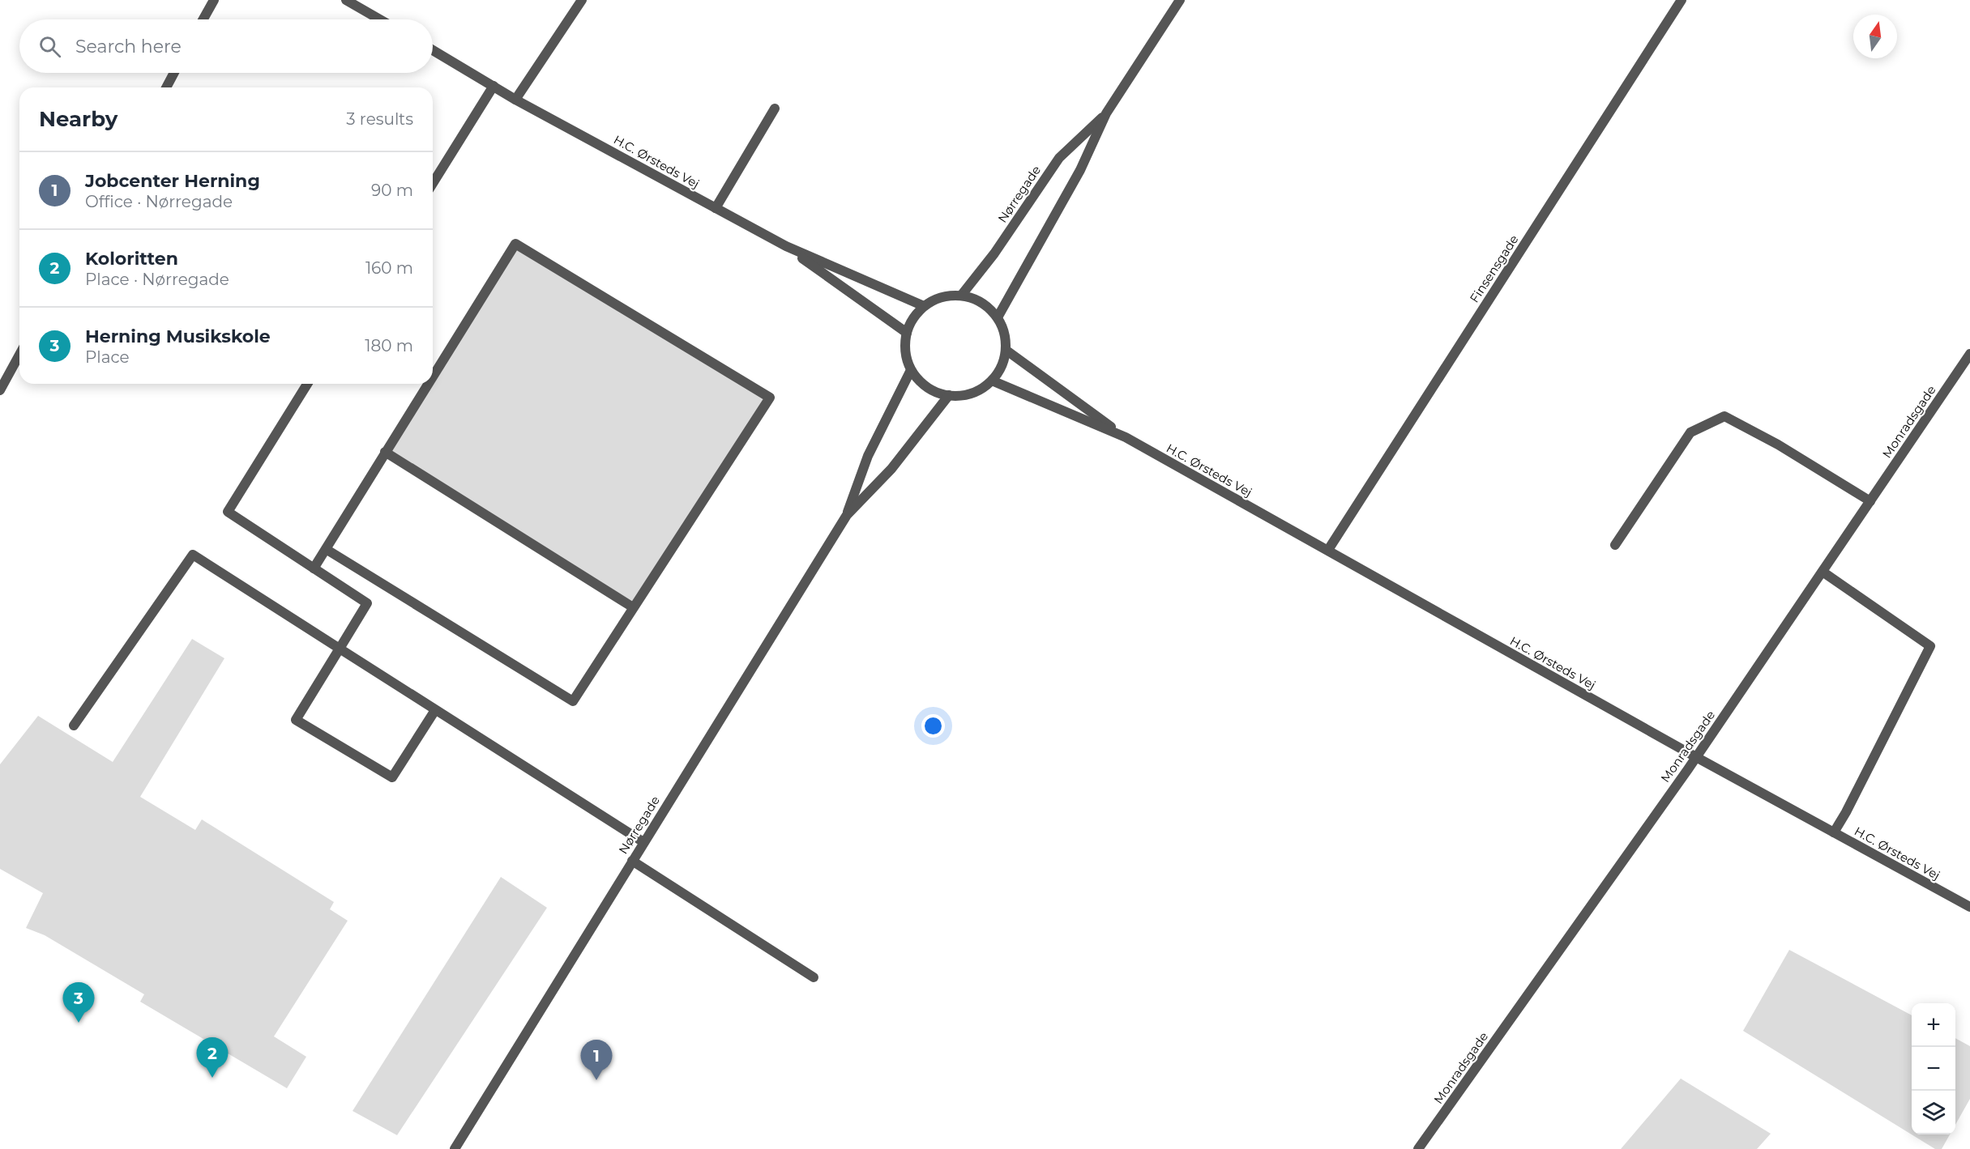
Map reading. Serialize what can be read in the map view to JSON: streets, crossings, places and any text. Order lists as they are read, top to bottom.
{
  "streets": {
    "street": [
      "H.C. Ørsteds Vej",
      "Nørregade",
      "Finsensgade",
      "Monradsgade"
    ]
  },
  "crossings": [
    ["H.C. Ørsteds Vej", "Nørregade"],
    ["H.C. Ørsteds Vej", "Finsensgade"],
    ["H.C. Ørsteds Vej", "Monradsgade"]
  ],
  "north": "top",
  "page": {
    "search": "Search here",
    "heading": ["Nearby", "3 results"],
    "list": [
      {
        "mark": "1",
        "name": "Jobcenter Herning",
        "note": "Office · Nørregade",
        "value": "90 m"
      },
      {
        "mark": "2",
        "name": "Koloritten",
        "note": "Place · Nørregade",
        "value": "160 m"
      },
      {
        "mark": "3",
        "name": "Herning Musikskole",
        "note": "Place",
        "value": "180 m"
      }
    ],
    "pins": ["3", "2", "1"],
    "map_buttons": ["+", "−"]
  }
}
